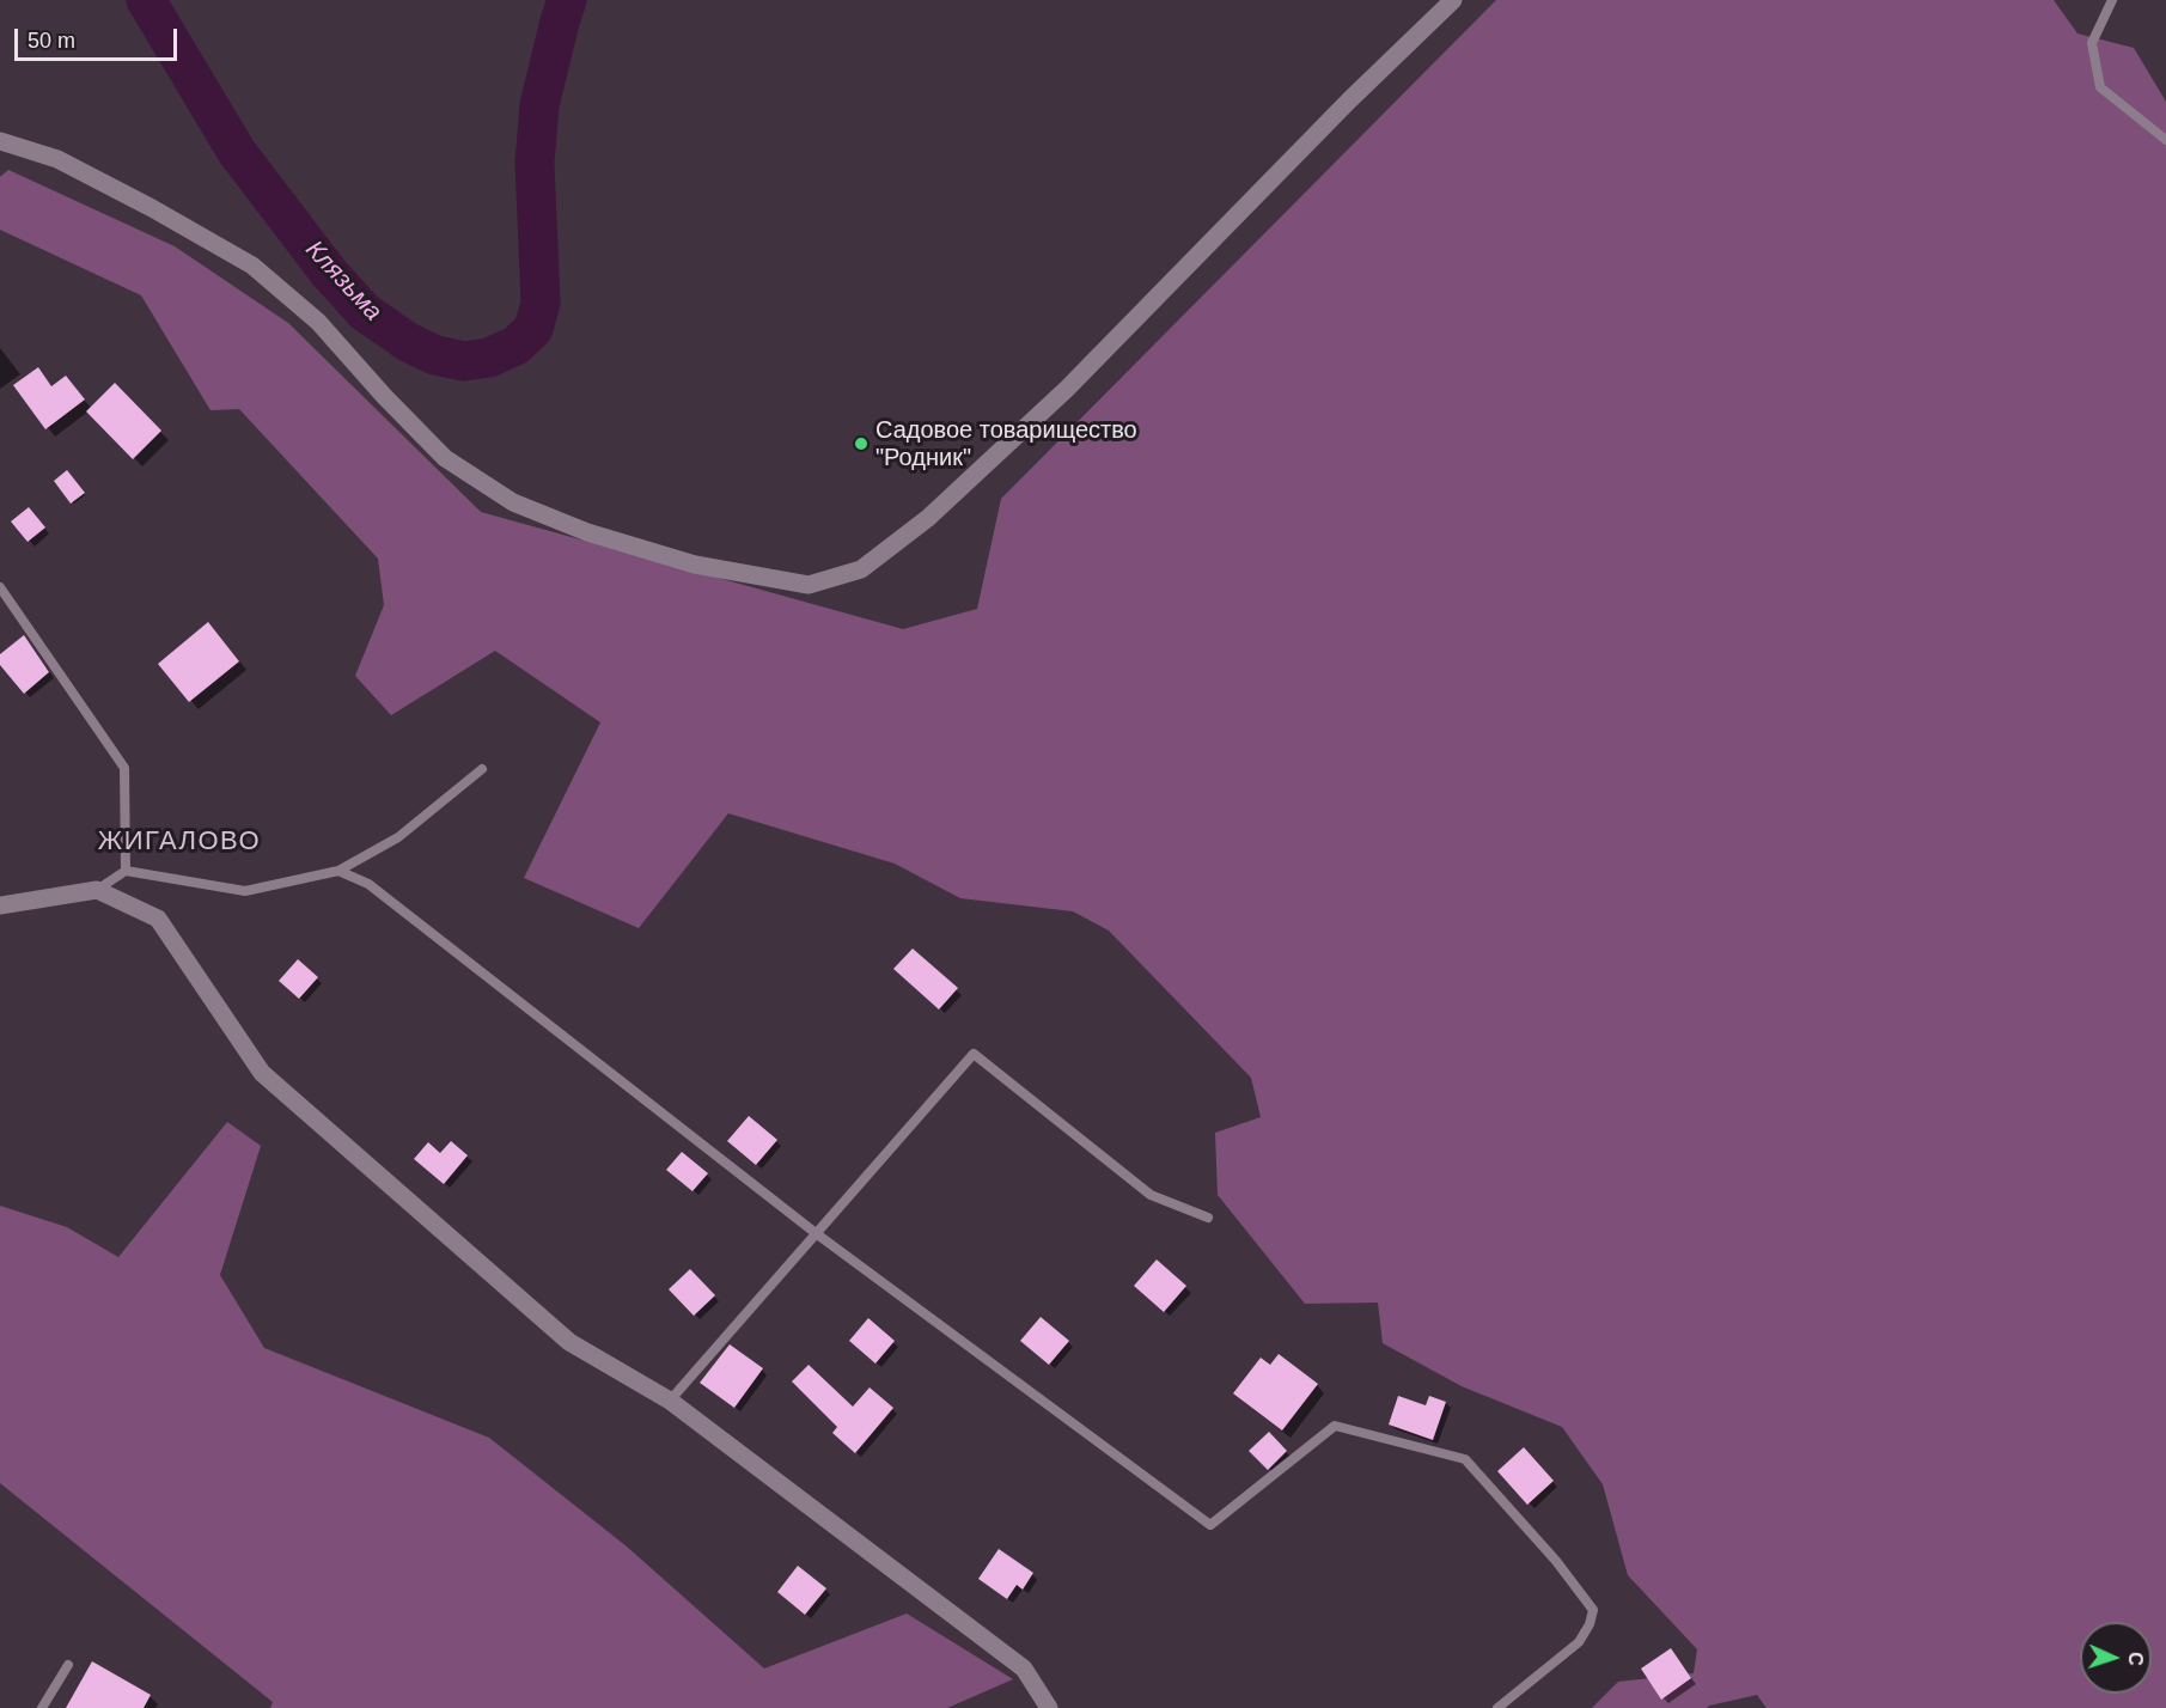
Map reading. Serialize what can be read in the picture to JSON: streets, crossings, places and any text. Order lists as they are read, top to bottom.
{
  "districts": ["ЖИГАЛОВО"],
  "water": ["Клязьма"],
  "places": ["Садовое товарищество \"Родник\""],
  "scale_bar": "50 m",
  "north": "right"
}
